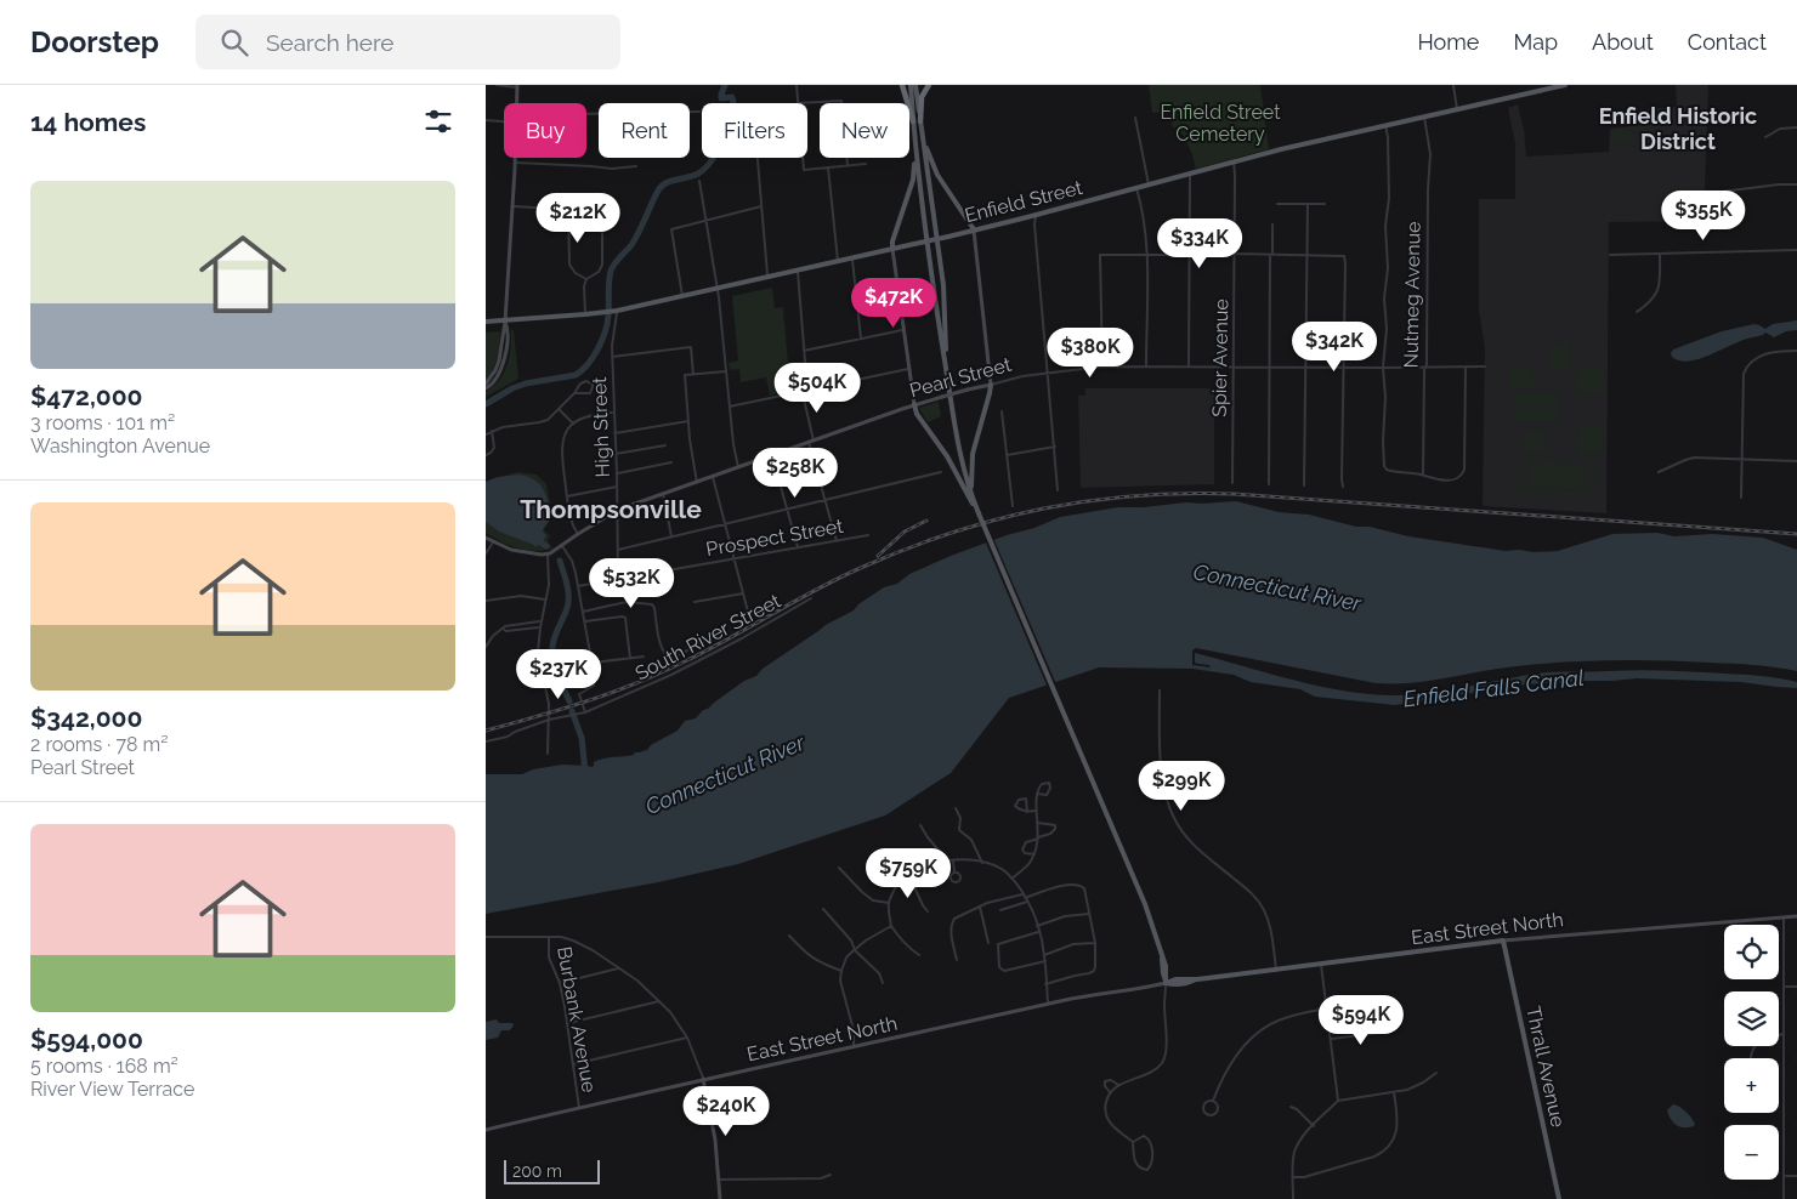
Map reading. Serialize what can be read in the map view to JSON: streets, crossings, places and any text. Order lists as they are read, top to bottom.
{
  "streets": {
    "main road": [
      "Enfield Street",
      "Pearl Street",
      "East Street North",
      "Thrall Avenue"
    ],
    "street": [
      "Nutmeg Avenue",
      "Spier Avenue",
      "High Street",
      "Prospect Street",
      "South River Street",
      "Burbank Avenue"
    ]
  },
  "crossings": [
    ["Enfield Street", "Nutmeg Avenue"],
    ["Enfield Street", "Spier Avenue"],
    ["Enfield Street", "High Street"],
    ["Nutmeg Avenue", "Pearl Street"],
    ["Spier Avenue", "Pearl Street"],
    ["Pearl Street", "High Street"],
    ["High Street", "Prospect Street"],
    ["East Street North", "Burbank Avenue"],
    ["East Street North", "Thrall Avenue"]
  ],
  "districts": ["Enfield Historic District", "Thompsonville"],
  "water": ["Connecticut River", "Enfield Falls Canal"],
  "parks": ["Enfield Street Cemetery"],
  "scale_bar": "200 m",
  "page": {
    "header": "Doorstep",
    "search": "Search here",
    "nav": [
      "Home",
      "Map",
      "About",
      "Contact"
    ],
    "heading": "14 homes",
    "chip": [
      "Buy",
      "Rent",
      "Filters",
      "New"
    ],
    "list": [
      {
        "name": "$472,000",
        "note": "3 rooms · 101 m² · Washington Avenue"
      },
      {
        "name": "$342,000",
        "note": "2 rooms · 78 m² · Pearl Street"
      },
      {
        "name": "$594,000",
        "note": "5 rooms · 168 m² · River View Terrace"
      }
    ],
    "price": [
      "$355K",
      "$212K",
      "$334K",
      "$472K",
      "$342K",
      "$380K",
      "$504K",
      "$258K",
      "$532K",
      "$237K",
      "$299K",
      "$759K",
      "$594K",
      "$240K"
    ],
    "map_buttons": ["+", "−"],
    "scale": "200 m"
  }
}
